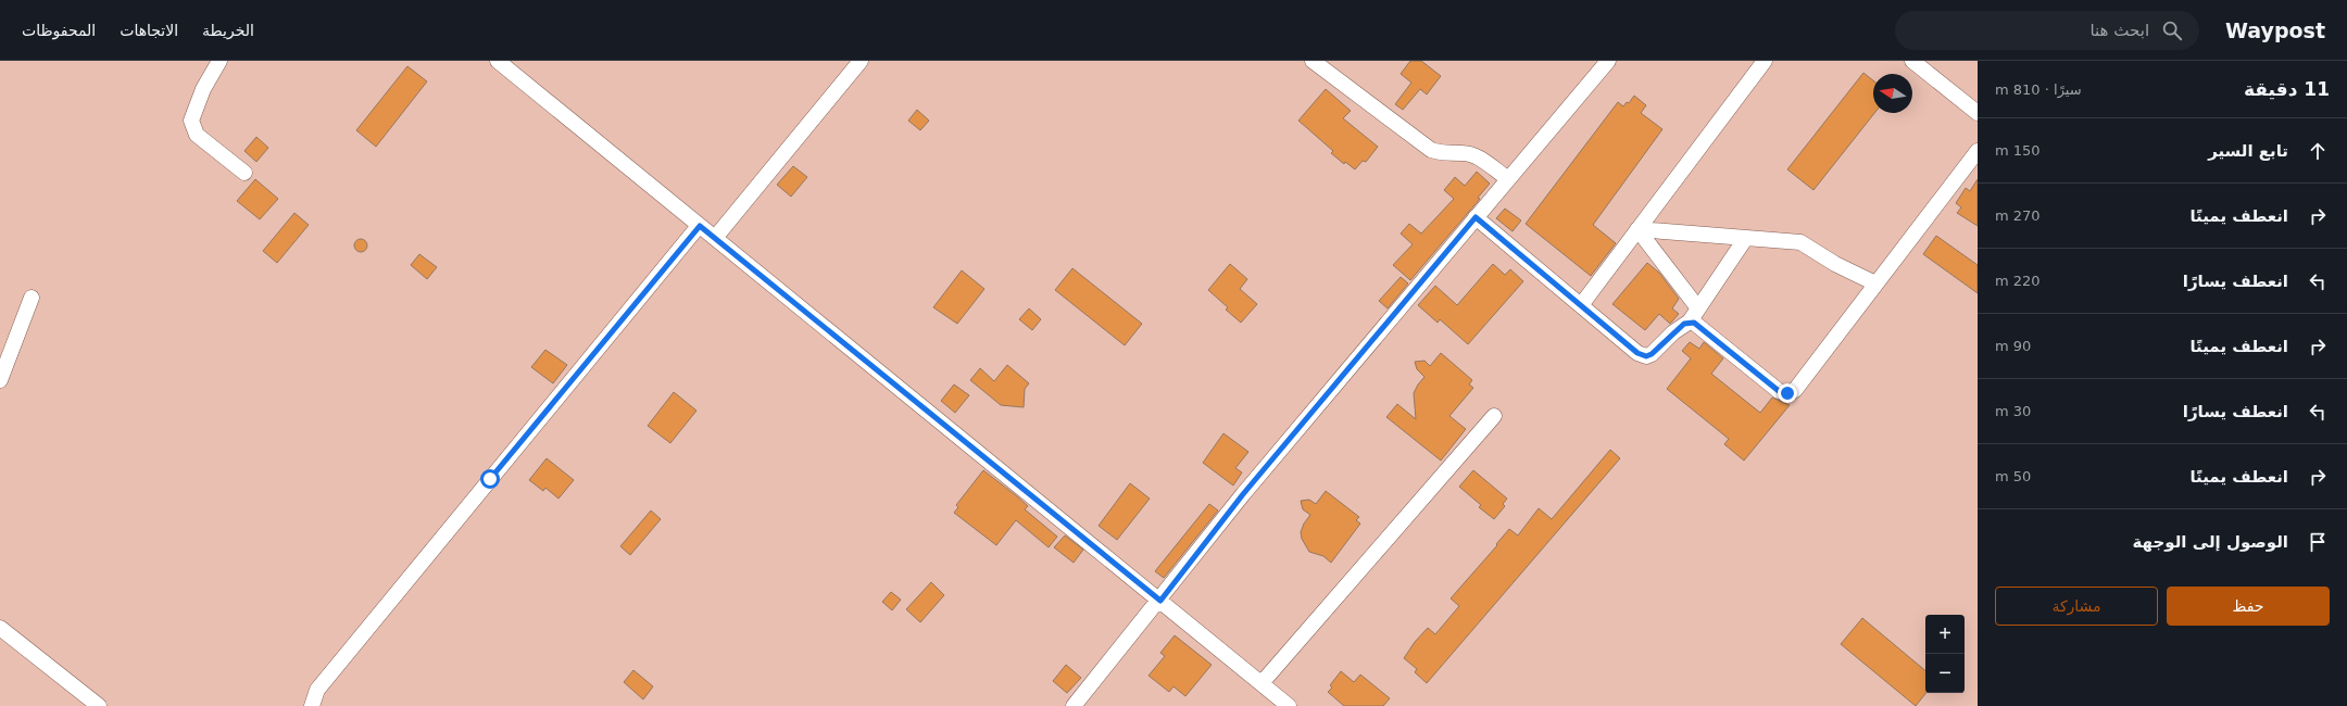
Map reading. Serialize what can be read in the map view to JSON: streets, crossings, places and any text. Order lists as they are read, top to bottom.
{
  "north": "left",
  "page": {
    "header": "Waypost",
    "search": "ابحث هنا",
    "nav": ["الخريطة", "الاتجاهات", "المحفوظات"],
    "heading": ["11 دقيقة", "سيرًا · 810 m"],
    "list": [
      ["تابع السير", "150 m"],
      ["انعطف يمينًا", "270 m"],
      ["انعطف يسارًا", "220 m"],
      ["انعطف يمينًا", "90 m"],
      ["انعطف يسارًا", "30 m"],
      ["انعطف يمينًا", "50 m"],
      "الوصول إلى الوجهة"
    ],
    "buttons": ["حفظ", "مشاركة"],
    "map_buttons": ["+", "−"]
  }
}
